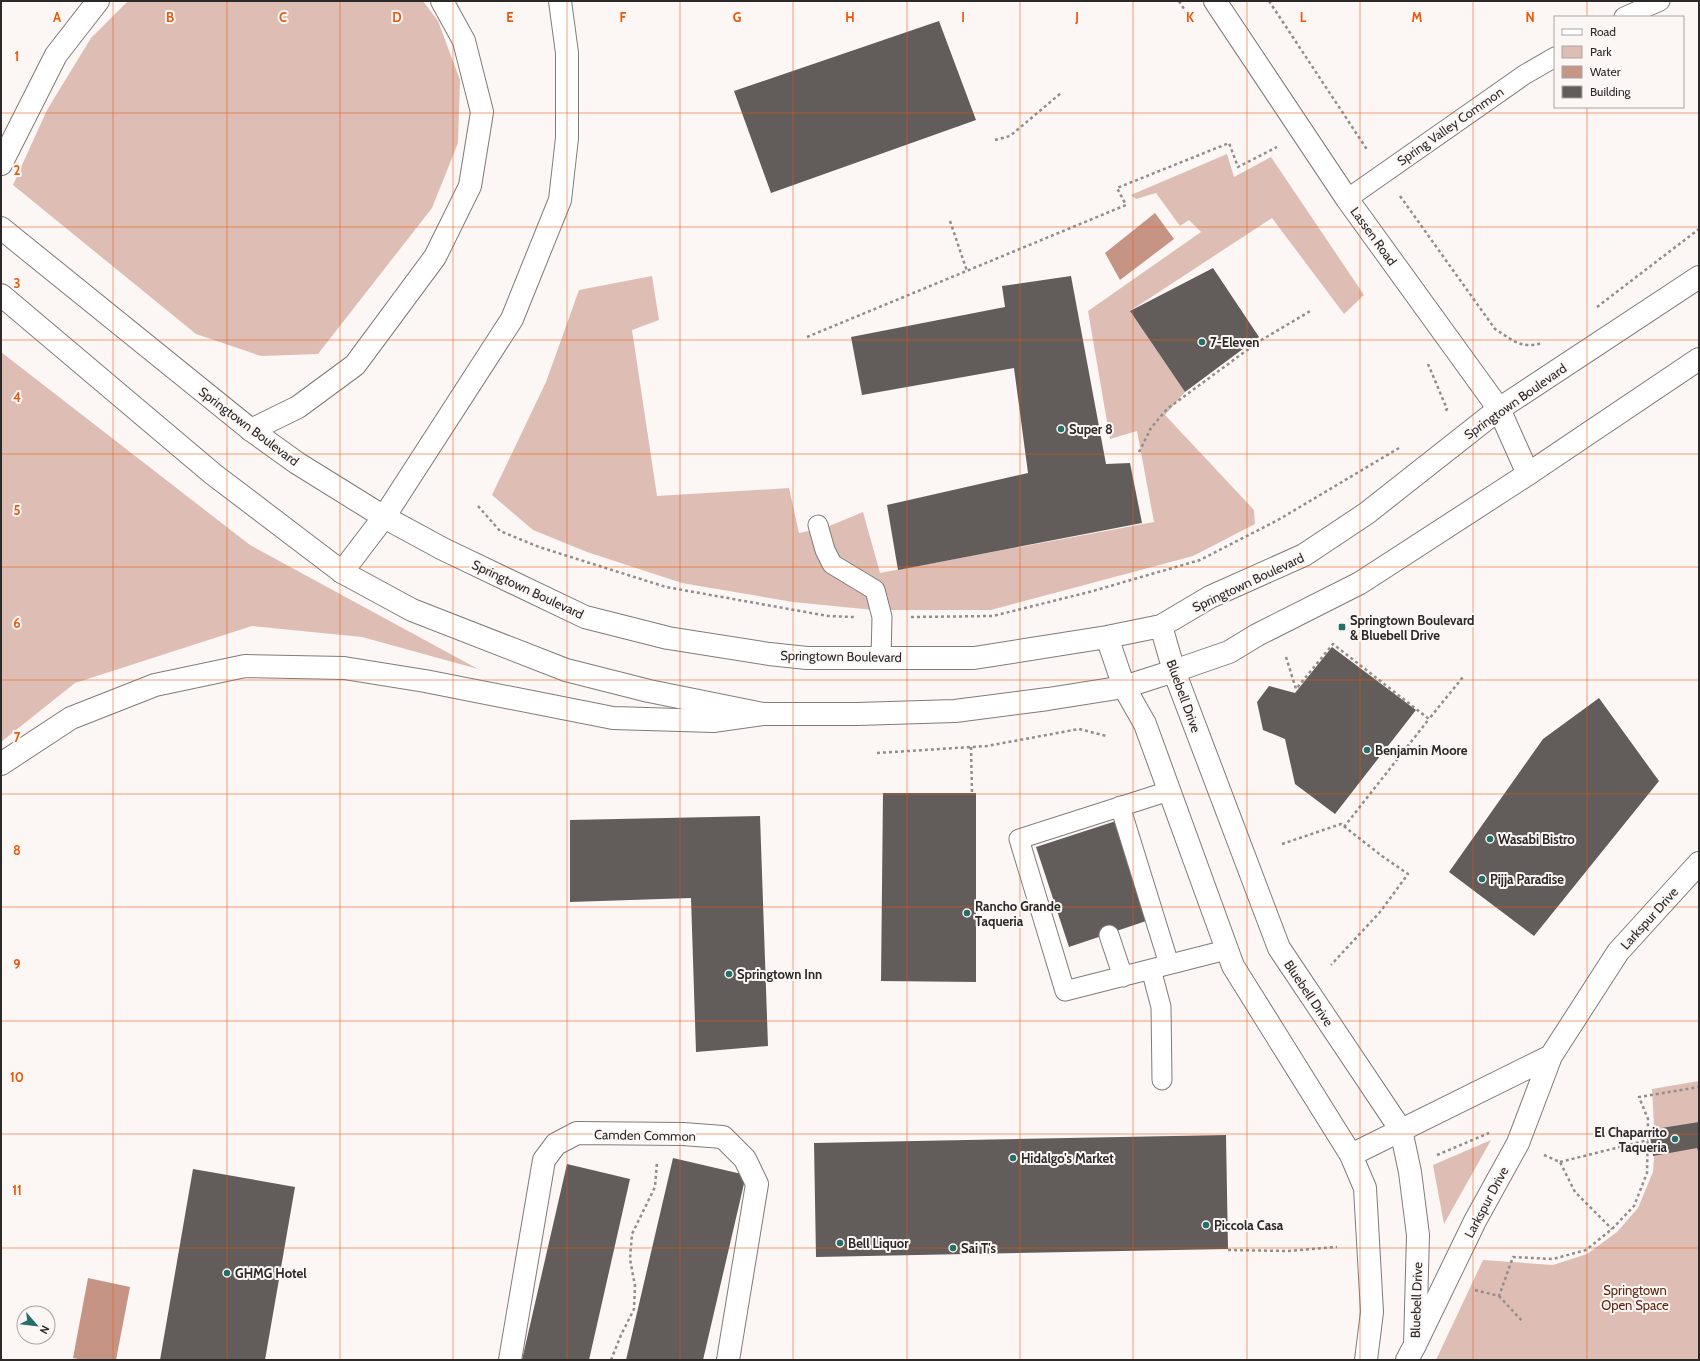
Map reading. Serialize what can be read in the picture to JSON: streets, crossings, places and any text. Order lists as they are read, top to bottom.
{
  "streets": {
    "main road": [
      "Lassen Road",
      "Springtown Boulevard",
      "Bluebell Drive",
      "Larkspur Drive",
      "Camden Common"
    ],
    "lane": ["Spring Valley Common"]
  },
  "crossings": [
    ["Spring Valley Common", "Lassen Road"],
    ["Lassen Road", "Springtown Boulevard"],
    ["Springtown Boulevard", "Bluebell Drive"],
    ["Bluebell Drive", "Larkspur Drive"]
  ],
  "parks": ["Springtown Open Space"],
  "places": {
    "other": [
      "7-Eleven",
      "Super 8",
      "Benjamin Moore",
      "Wasabi Bistro",
      "Pijja Paradise",
      "Rancho Grande Taqueria",
      "Springtown Inn",
      "El Chaparrito Taqueria",
      "Hidalgo's Market",
      "Piccola Casa",
      "Bell Liquor",
      "Sai T's",
      "GHMG Hotel"
    ],
    "transit": ["Springtown Boulevard & Bluebell Drive"]
  },
  "legend": [
    "Road",
    "Park",
    "Water",
    "Building"
  ],
  "north": "bottom right",
  "grid": {
    "columns": [
      "A",
      "B",
      "C",
      "D",
      "E",
      "F",
      "G",
      "H",
      "I",
      "J",
      "K",
      "L",
      "M",
      "N"
    ],
    "rows": [
      "1",
      "2",
      "3",
      "4",
      "5",
      "6",
      "7",
      "8",
      "9",
      "10",
      "11"
    ]
  }
}
